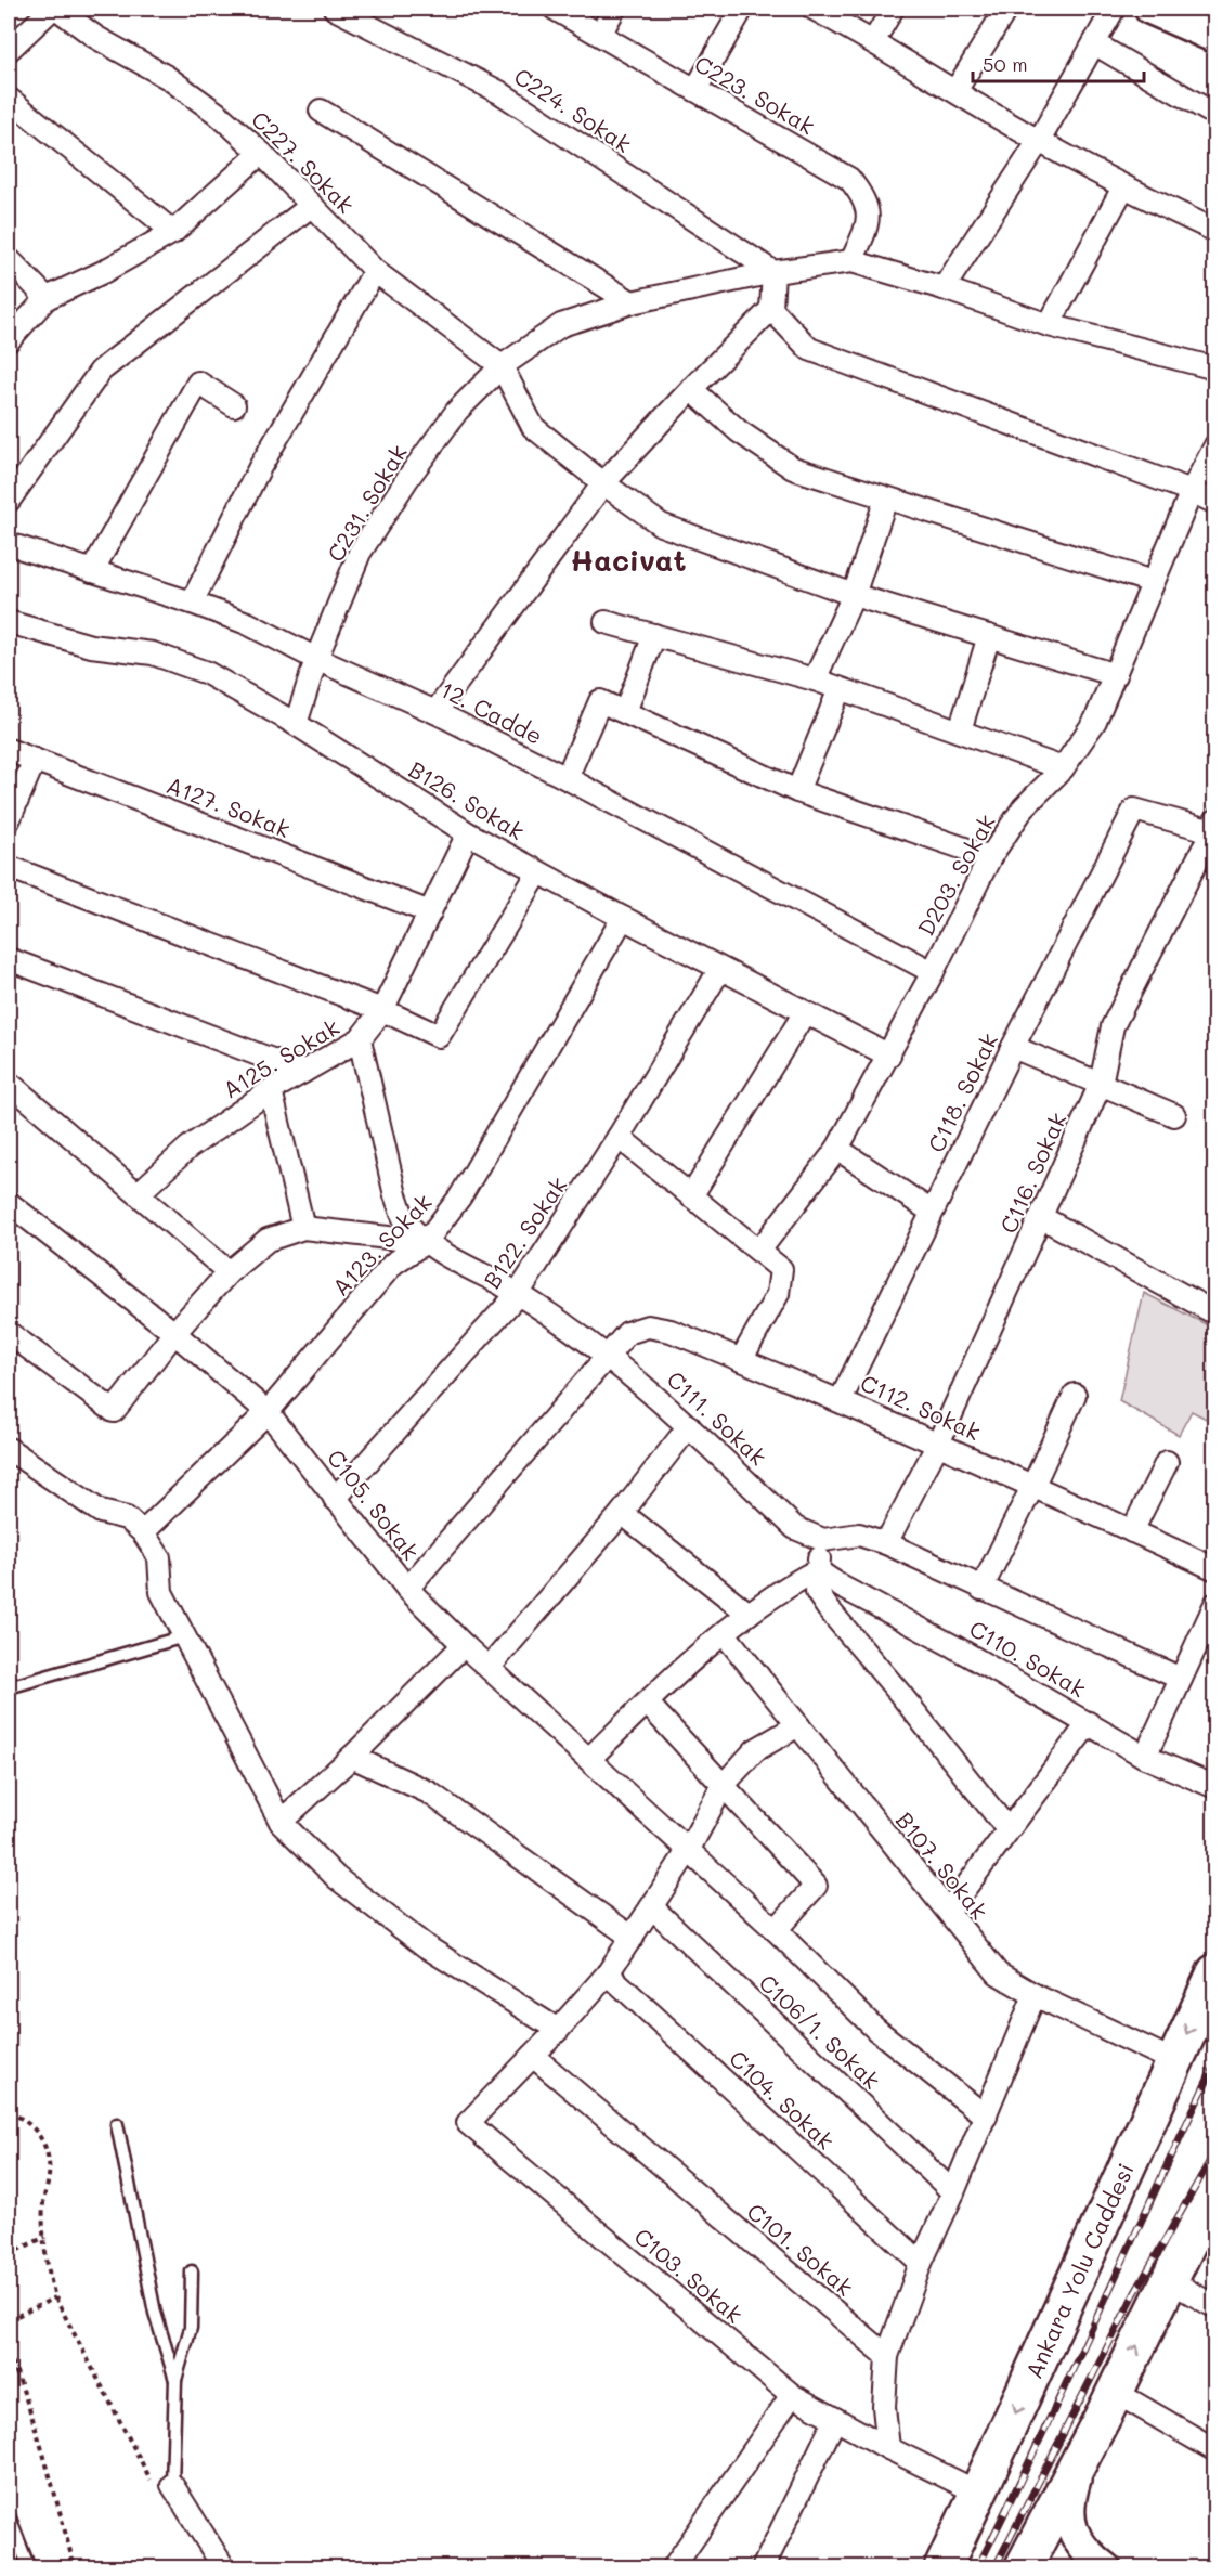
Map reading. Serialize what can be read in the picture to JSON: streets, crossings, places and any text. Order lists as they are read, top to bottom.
{
  "streets": {
    "highway": ["Ankara Yolu Caddesi"],
    "street": [
      "C223. Sokak",
      "C224. Sokak",
      "C227. Sokak",
      "C231. Sokak",
      "12. Cadde",
      "B126. Sokak",
      "A127. Sokak",
      "D203. Sokak",
      "A125. Sokak",
      "C118. Sokak",
      "C116. Sokak",
      "B122. Sokak",
      "A123. Sokak",
      "C112. Sokak",
      "C111. Sokak",
      "C105. Sokak",
      "C110. Sokak",
      "B107. Sokak",
      "C106/1. Sokak",
      "C104. Sokak",
      "C101. Sokak",
      "C103. Sokak"
    ]
  },
  "crossings": [
    ["C223. Sokak", "C231. Sokak"],
    ["C224. Sokak", "C231. Sokak"],
    ["C227. Sokak", "C231. Sokak"],
    ["C231. Sokak", "12. Cadde"],
    ["C231. Sokak", "B126. Sokak"],
    ["12. Cadde", "D203. Sokak"],
    ["B126. Sokak", "D203. Sokak"],
    ["B126. Sokak", "A125. Sokak"],
    ["B126. Sokak", "B122. Sokak"],
    ["B126. Sokak", "A123. Sokak"],
    ["A127. Sokak", "A125. Sokak"],
    ["A125. Sokak", "C111. Sokak"],
    ["C118. Sokak", "C116. Sokak"],
    ["C118. Sokak", "C112. Sokak"],
    ["C116. Sokak", "C112. Sokak"],
    ["B122. Sokak", "C111. Sokak"],
    ["B122. Sokak", "C105. Sokak"],
    ["A123. Sokak", "C111. Sokak"],
    ["A123. Sokak", "C105. Sokak"],
    ["C112. Sokak", "C111. Sokak"],
    ["C112. Sokak", "C105. Sokak"],
    ["B107. Sokak", "Ankara Yolu Caddesi"],
    ["C101. Sokak", "C103. Sokak"]
  ],
  "districts": ["Hacivat"],
  "scale_bar": "50 m"
}
